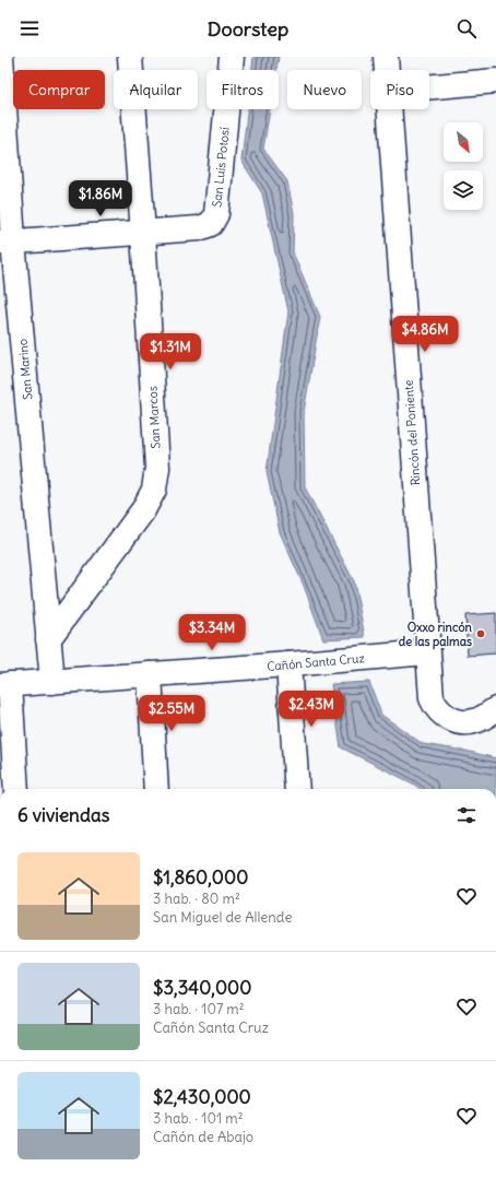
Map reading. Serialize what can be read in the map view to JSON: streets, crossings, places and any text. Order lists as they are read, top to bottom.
{
  "streets": {
    "street": [
      "San Luis Potosí",
      "San Marino",
      "San Marcos",
      "Rincón del Poniente",
      "Cañón Santa Cruz"
    ]
  },
  "crossings": [
    ["San Luis Potosí", "San Marcos"],
    ["San Marino", "San Marcos"],
    ["San Marino", "Cañón Santa Cruz"],
    ["Rincón del Poniente", "Cañón Santa Cruz"]
  ],
  "places": ["Oxxo rincón de las palmas"],
  "north": "bottom right",
  "page": {
    "header": "Doorstep",
    "chip": [
      "Comprar",
      "Alquilar",
      "Filtros",
      "Nuevo",
      "Piso"
    ],
    "price": [
      "$1.86M",
      "$4.86M",
      "$1.31M",
      "$3.34M",
      "$2.43M",
      "$2.55M"
    ],
    "heading": "6 viviendas",
    "list": [
      {
        "name": "$1,860,000",
        "note": "3 hab. · 80 m² · San Miguel de Allende"
      },
      {
        "name": "$3,340,000",
        "note": "3 hab. · 107 m² · Cañón Santa Cruz"
      },
      {
        "name": "$2,430,000",
        "note": "3 hab. · 101 m² · Cañón de Abajo"
      }
    ]
  }
}
